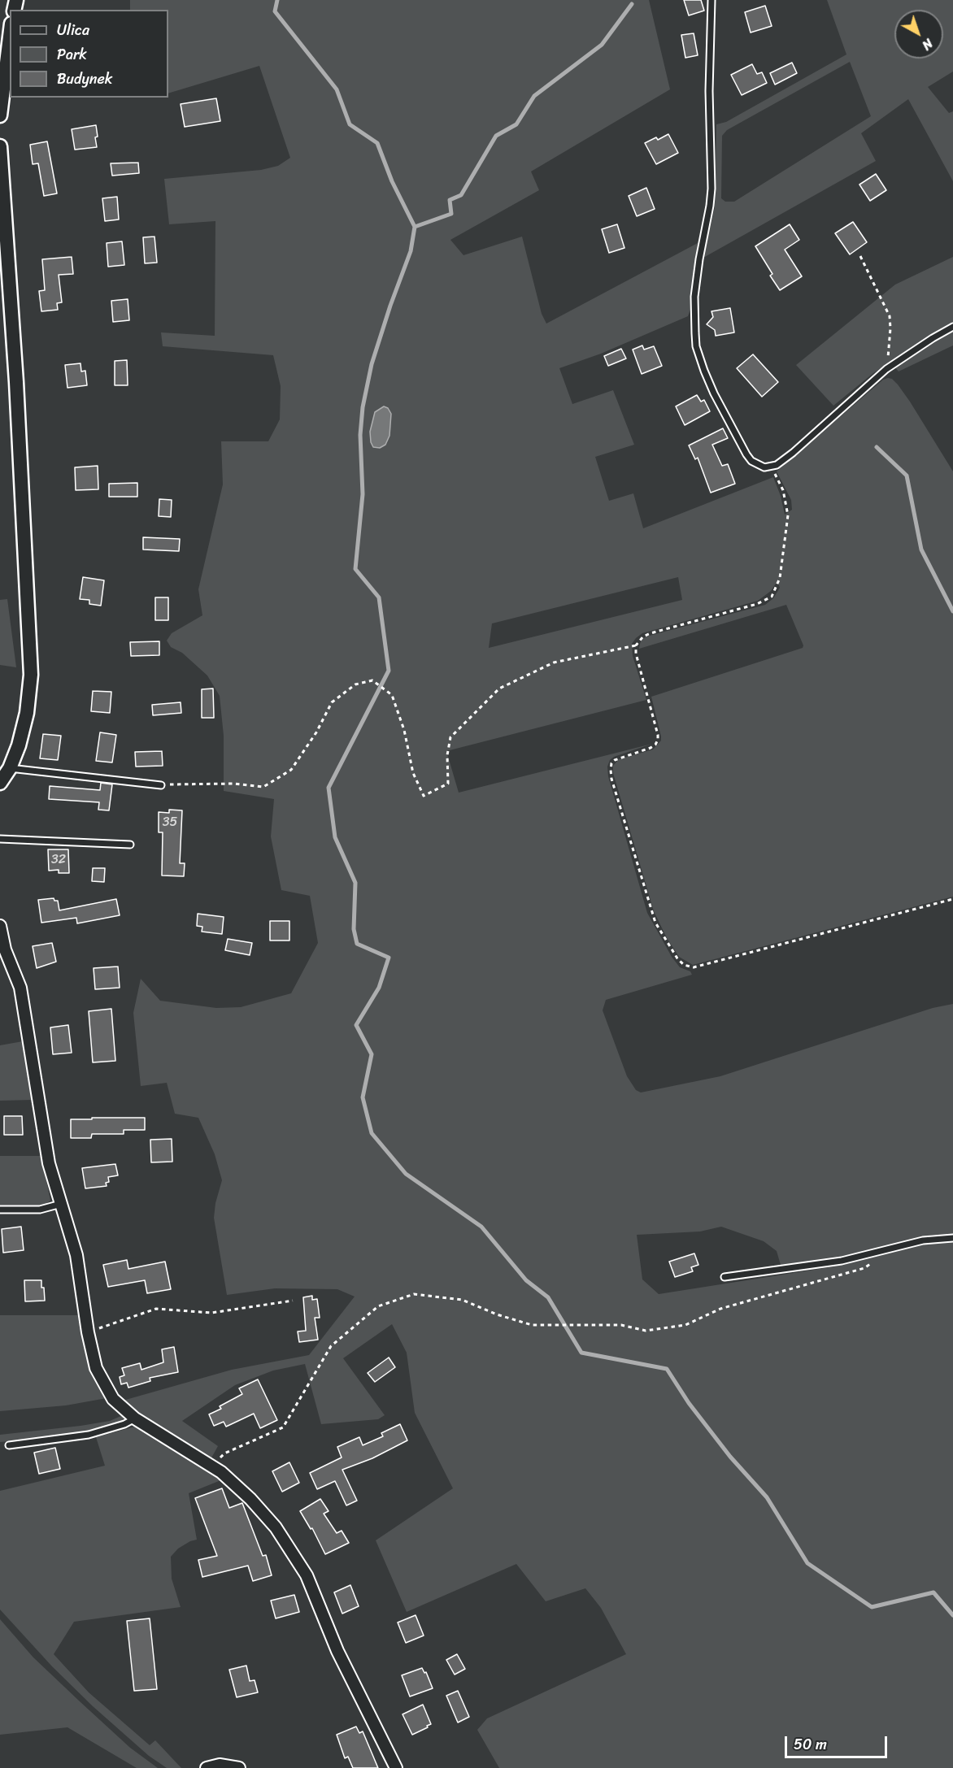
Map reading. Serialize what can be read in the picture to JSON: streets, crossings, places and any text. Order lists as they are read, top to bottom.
{
  "house_numbers": ["35", "32"],
  "legend": ["Ulica", "Park", "Budynek"],
  "scale_bar": "50 m",
  "north": "bottom right"
}
